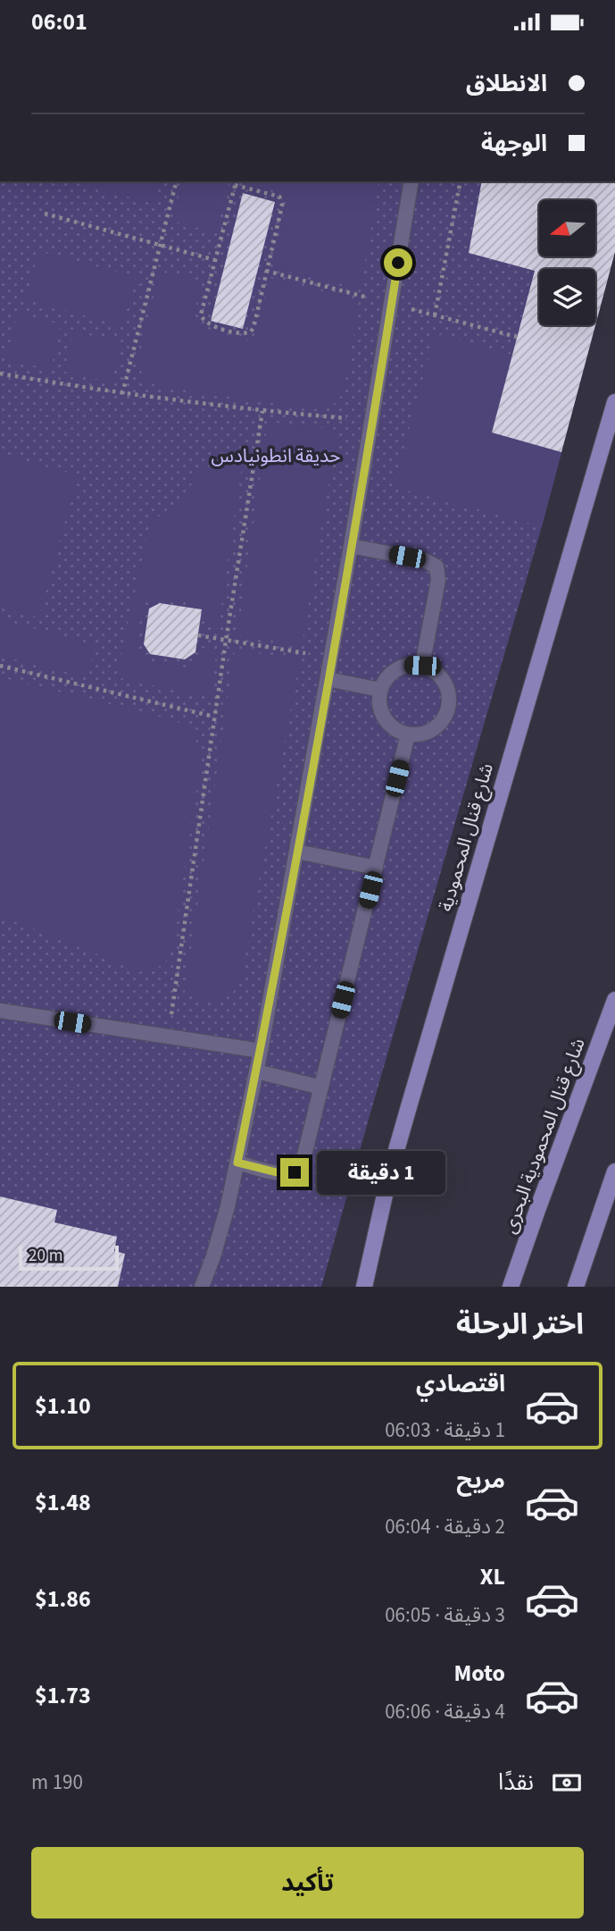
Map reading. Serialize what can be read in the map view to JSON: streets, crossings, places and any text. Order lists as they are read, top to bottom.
{
  "streets": {
    "street": ["شارع قنال المحمودية", "شارع قنال المحمودية البحرى"]
  },
  "parks": ["حديقة انطونيادس"],
  "scale_bar": "20 m",
  "north": "left",
  "page": {
    "status": "06:01",
    "banner": ["الانطلاق", "الوجهة"],
    "bubble": "1 دقيقة",
    "scale": "20 m",
    "heading": "اختر الرحلة",
    "list": [
      {
        "name": "اقتصادي",
        "note": "1 دقيقة · 06:03",
        "value": "$1.10"
      },
      {
        "name": "مريح",
        "note": "2 دقيقة · 06:04",
        "value": "$1.48"
      },
      {
        "name": "XL",
        "note": "3 دقيقة · 06:05",
        "value": "$1.86"
      },
      {
        "name": "Moto",
        "note": "4 دقيقة · 06:06",
        "value": "$1.73"
      }
    ],
    "pay": ["نقدًا", "190 m"],
    "buttons": "تأكيد"
  }
}
